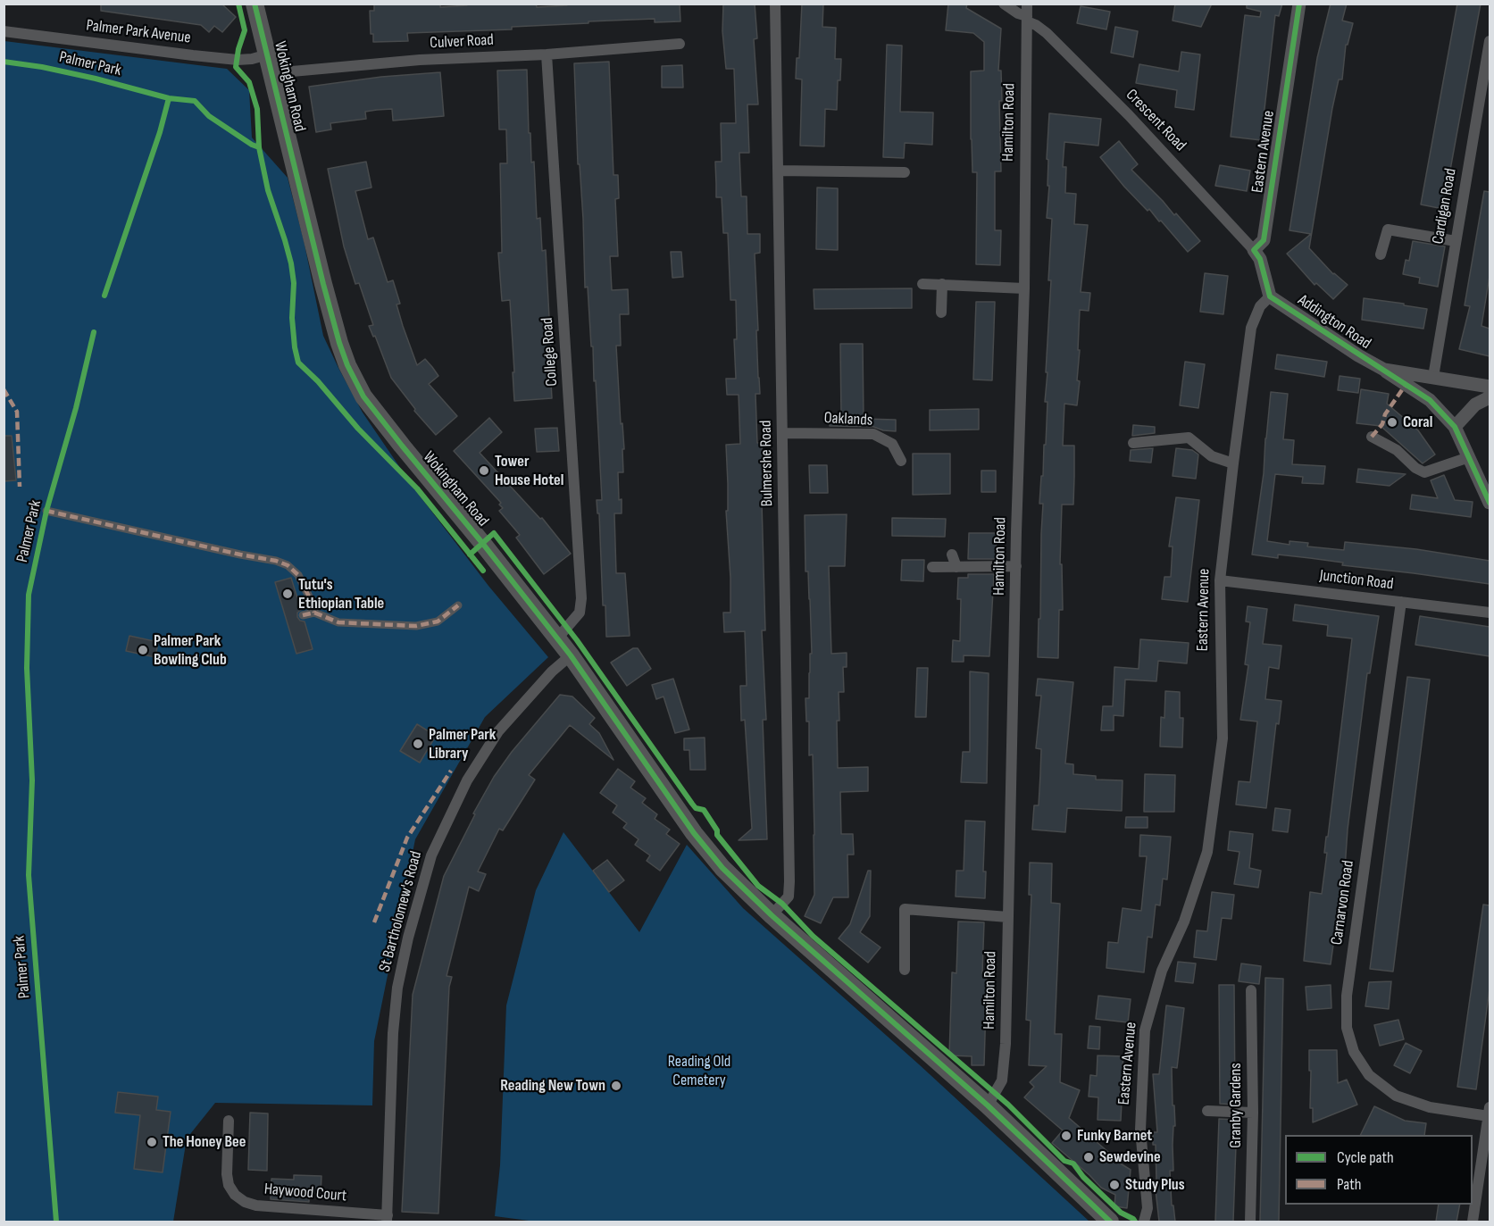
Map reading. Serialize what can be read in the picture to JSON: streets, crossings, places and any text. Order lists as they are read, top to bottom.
{
  "streets": {
    "main road": ["Wokingham Road"],
    "street": [
      "Palmer Park Avenue",
      "Culver Road",
      "Crescent Road",
      "Hamilton Road",
      "Eastern Avenue",
      "Cardigan Road",
      "Addington Road",
      "College Road",
      "Oaklands",
      "Bulmershe Road",
      "Junction Road",
      "Carnarvon Road",
      "St Bartholomew's Road",
      "Granby Gardens",
      "Haywood Court"
    ],
    "cycle path": ["Palmer Park"]
  },
  "crossings": [
    ["Palmer Park Avenue", "Wokingham Road"],
    ["Culver Road", "Wokingham Road"],
    ["Culver Road", "College Road"],
    ["Wokingham Road", "Hamilton Road"],
    ["Wokingham Road", "College Road"],
    ["Wokingham Road", "Bulmershe Road"],
    ["Wokingham Road", "St Bartholomew's Road"],
    ["Crescent Road", "Hamilton Road"],
    ["Crescent Road", "Eastern Avenue"],
    ["Eastern Avenue", "Addington Road"],
    ["Eastern Avenue", "Junction Road"],
    ["Cardigan Road", "Addington Road"],
    ["Oaklands", "Bulmershe Road"],
    ["Junction Road", "Carnarvon Road"],
    ["St Bartholomew's Road", "Haywood Court"]
  ],
  "parks": ["Reading Old Cemetery"],
  "places": [
    "Coral",
    "Tower House Hotel",
    "Tutu's Ethiopian Table",
    "Palmer Park Bowling Club",
    "Palmer Park Library",
    "Reading New Town",
    "Funky Barnet",
    "The Honey Bee",
    "Sewdevine",
    "Study Plus"
  ],
  "legend": ["Cycle path", "Path"]
}
